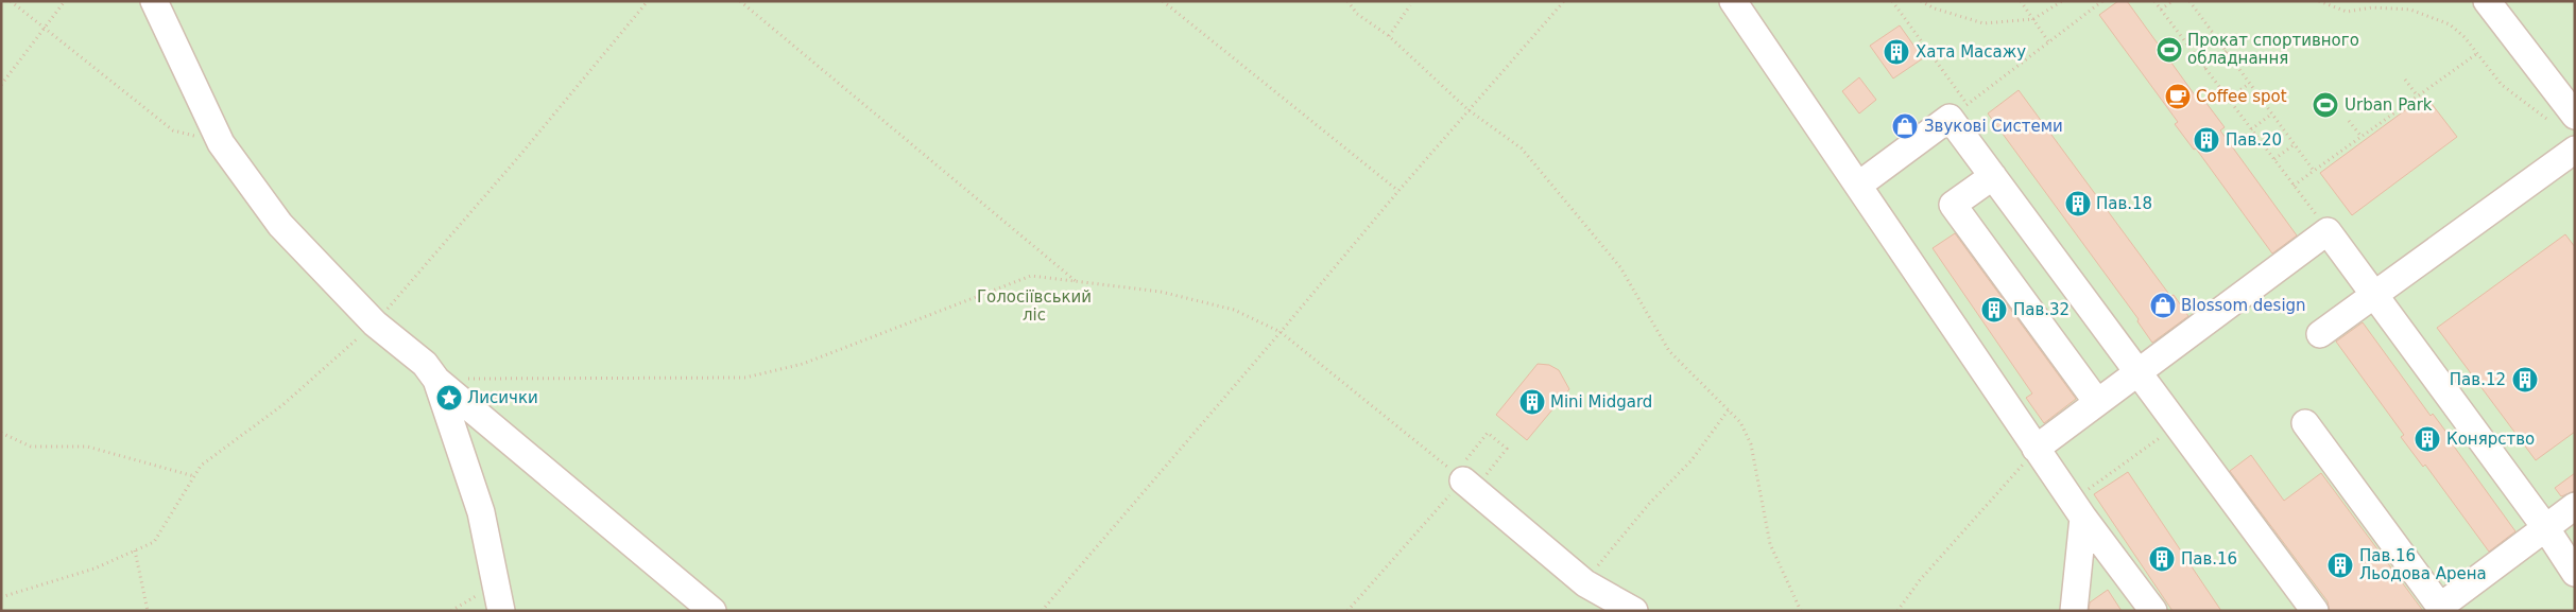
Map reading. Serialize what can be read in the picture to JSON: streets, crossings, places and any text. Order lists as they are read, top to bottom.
{
  "parks": ["Голосіївський ліс"],
  "places": {
    "sports": ["Прокат спортивного обладнання", "Urban Park"],
    "building": [
      "Хата Масажу",
      "Пав.20",
      "Пав.18",
      "Пав.32",
      "Пав.12",
      "Mini Midgard",
      "Конярство",
      "Пав.16",
      "Пав.16 Льодова Арена"
    ],
    "cafe": ["Coffee spot"],
    "shop": ["Звукові Системи", "Blossom design"],
    "place": ["Лисички"]
  }
}
